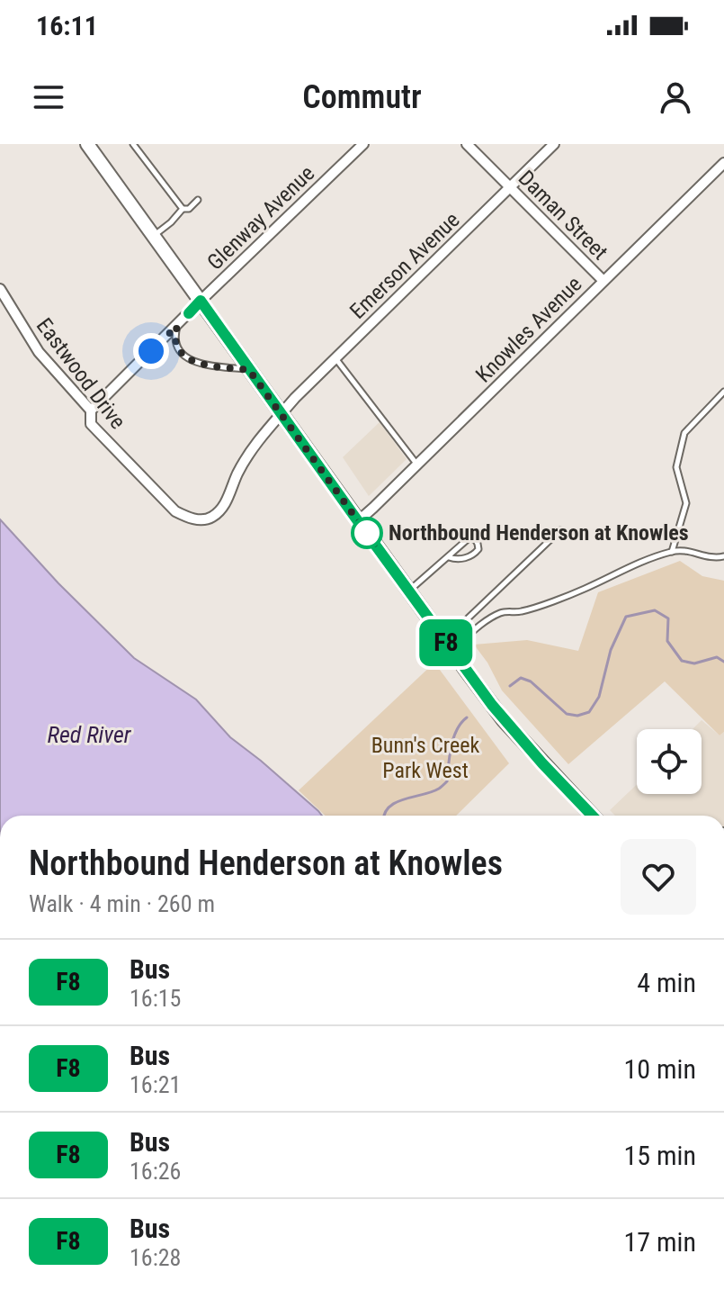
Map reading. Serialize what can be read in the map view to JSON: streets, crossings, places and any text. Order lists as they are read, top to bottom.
{
  "streets": {
    "street": [
      "Daman Street",
      "Glenway Avenue",
      "Emerson Avenue",
      "Knowles Avenue",
      "Eastwood Drive"
    ]
  },
  "crossings": [
    ["Daman Street", "Emerson Avenue"],
    ["Daman Street", "Knowles Avenue"],
    ["Glenway Avenue", "Eastwood Drive"],
    ["Emerson Avenue", "Eastwood Drive"]
  ],
  "water": ["Red River"],
  "parks": ["Bunn's Creek Park West"],
  "places": ["Northbound Henderson at Knowles"],
  "lines": ["bus line F8"],
  "page": {
    "status": "16:11",
    "header": "Commutr",
    "on_map": "F8",
    "heading": ["Northbound Henderson at Knowles", "Walk · 4 min · 260 m"],
    "list": [
      {
        "mark": "F8",
        "name": "Bus",
        "note": "16:15",
        "value": "4 min"
      },
      {
        "mark": "F8",
        "name": "Bus",
        "note": "16:21",
        "value": "10 min"
      },
      {
        "mark": "F8",
        "name": "Bus",
        "note": "16:26",
        "value": "15 min"
      },
      {
        "mark": "F8",
        "name": "Bus",
        "note": "16:28",
        "value": "17 min"
      }
    ]
  }
}
